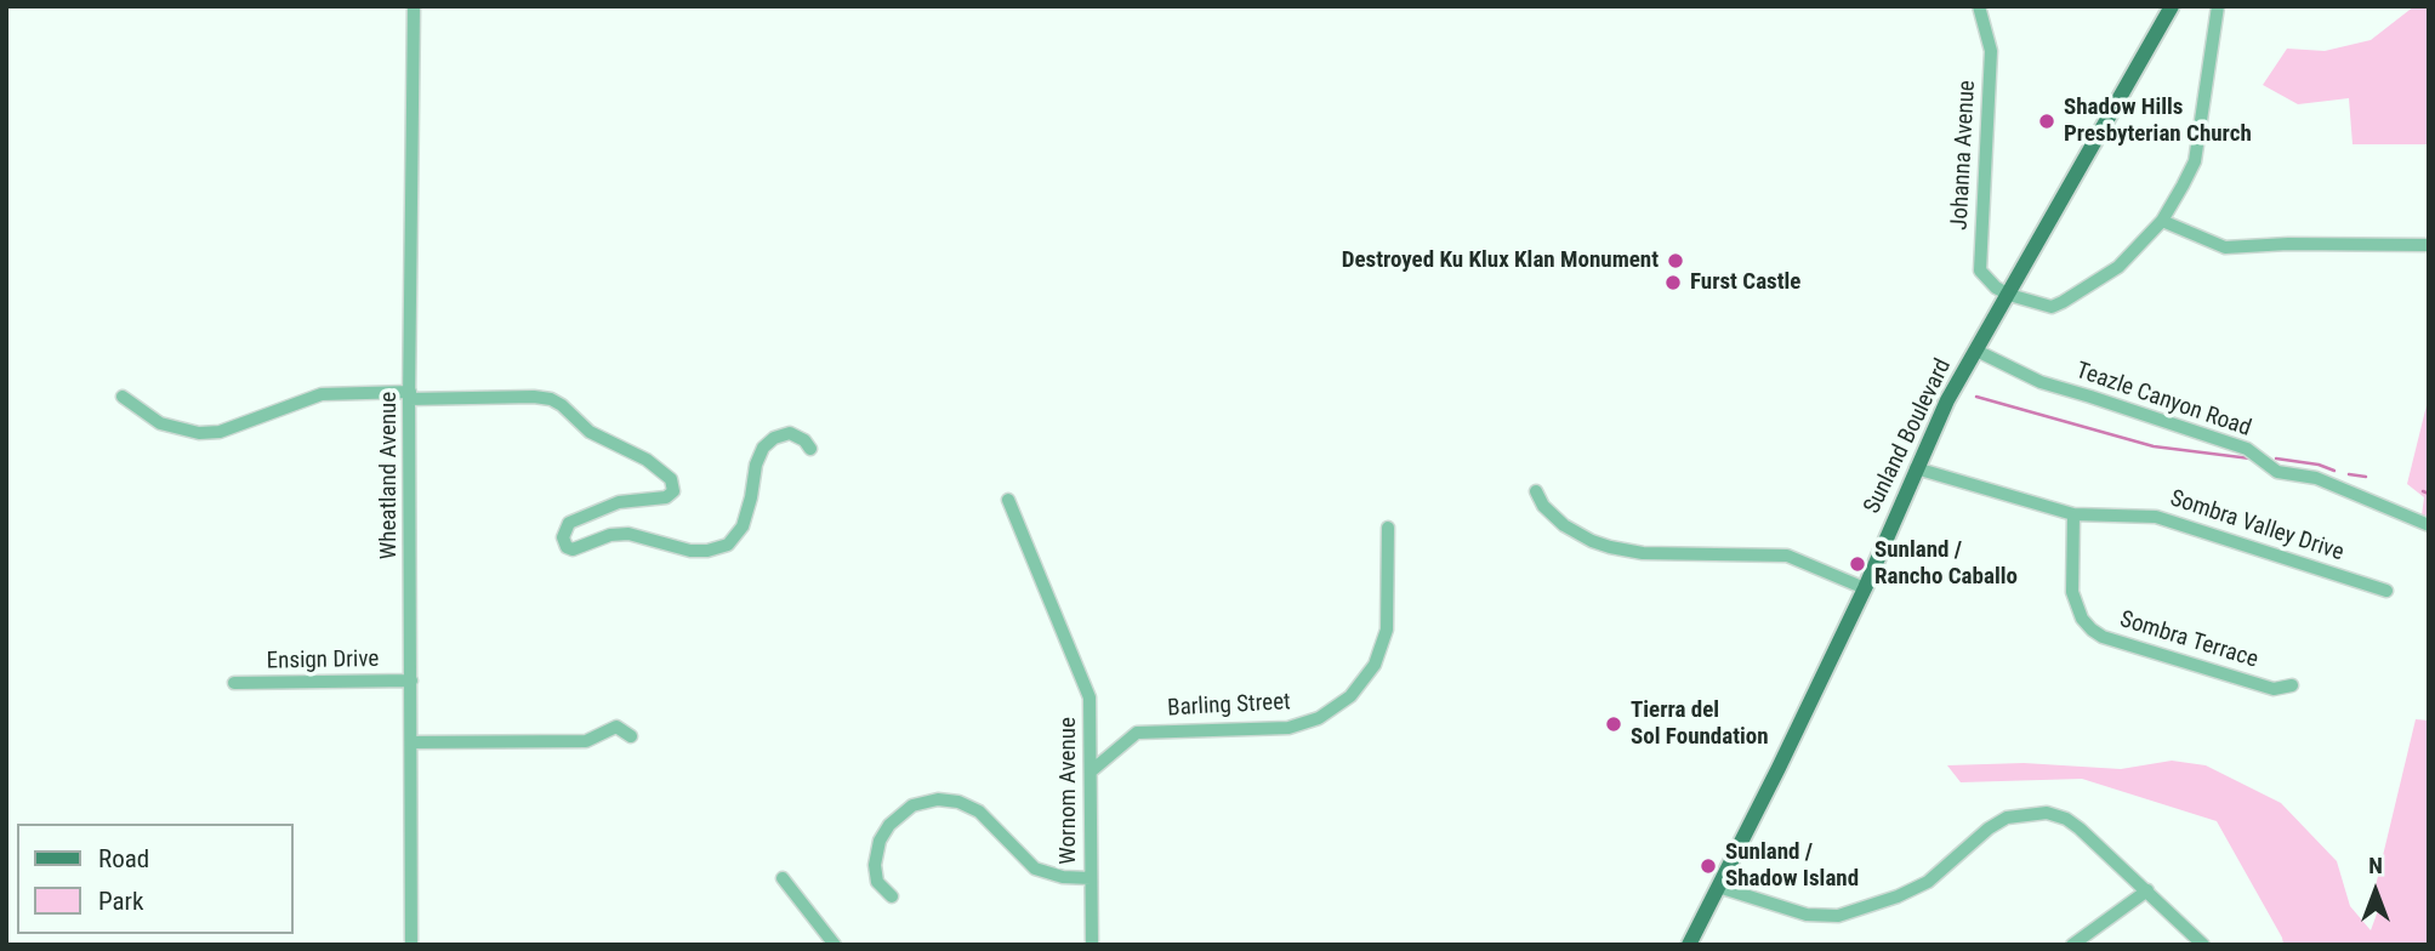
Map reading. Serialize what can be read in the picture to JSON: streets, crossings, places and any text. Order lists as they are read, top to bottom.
{
  "streets": {
    "main road": ["Sunland Boulevard"],
    "street": [
      "Johanna Avenue",
      "Teazle Canyon Road",
      "Wheatland Avenue",
      "Sombra Valley Drive",
      "Sombra Terrace",
      "Ensign Drive",
      "Barling Street",
      "Wornom Avenue"
    ]
  },
  "crossings": [
    ["Johanna Avenue", "Sunland Boulevard"],
    ["Teazle Canyon Road", "Sunland Boulevard"],
    ["Sunland Boulevard", "Sombra Valley Drive"],
    ["Wheatland Avenue", "Ensign Drive"],
    ["Sombra Valley Drive", "Sombra Terrace"],
    ["Barling Street", "Wornom Avenue"]
  ],
  "places": [
    "Shadow Hills Presbyterian Church",
    "Destroyed Ku Klux Klan Monument",
    "Furst Castle",
    "Sunland / Rancho Caballo",
    "Tierra del Sol Foundation",
    "Sunland / Shadow Island"
  ],
  "legend": ["Road", "Park"],
  "north": "top"
}
